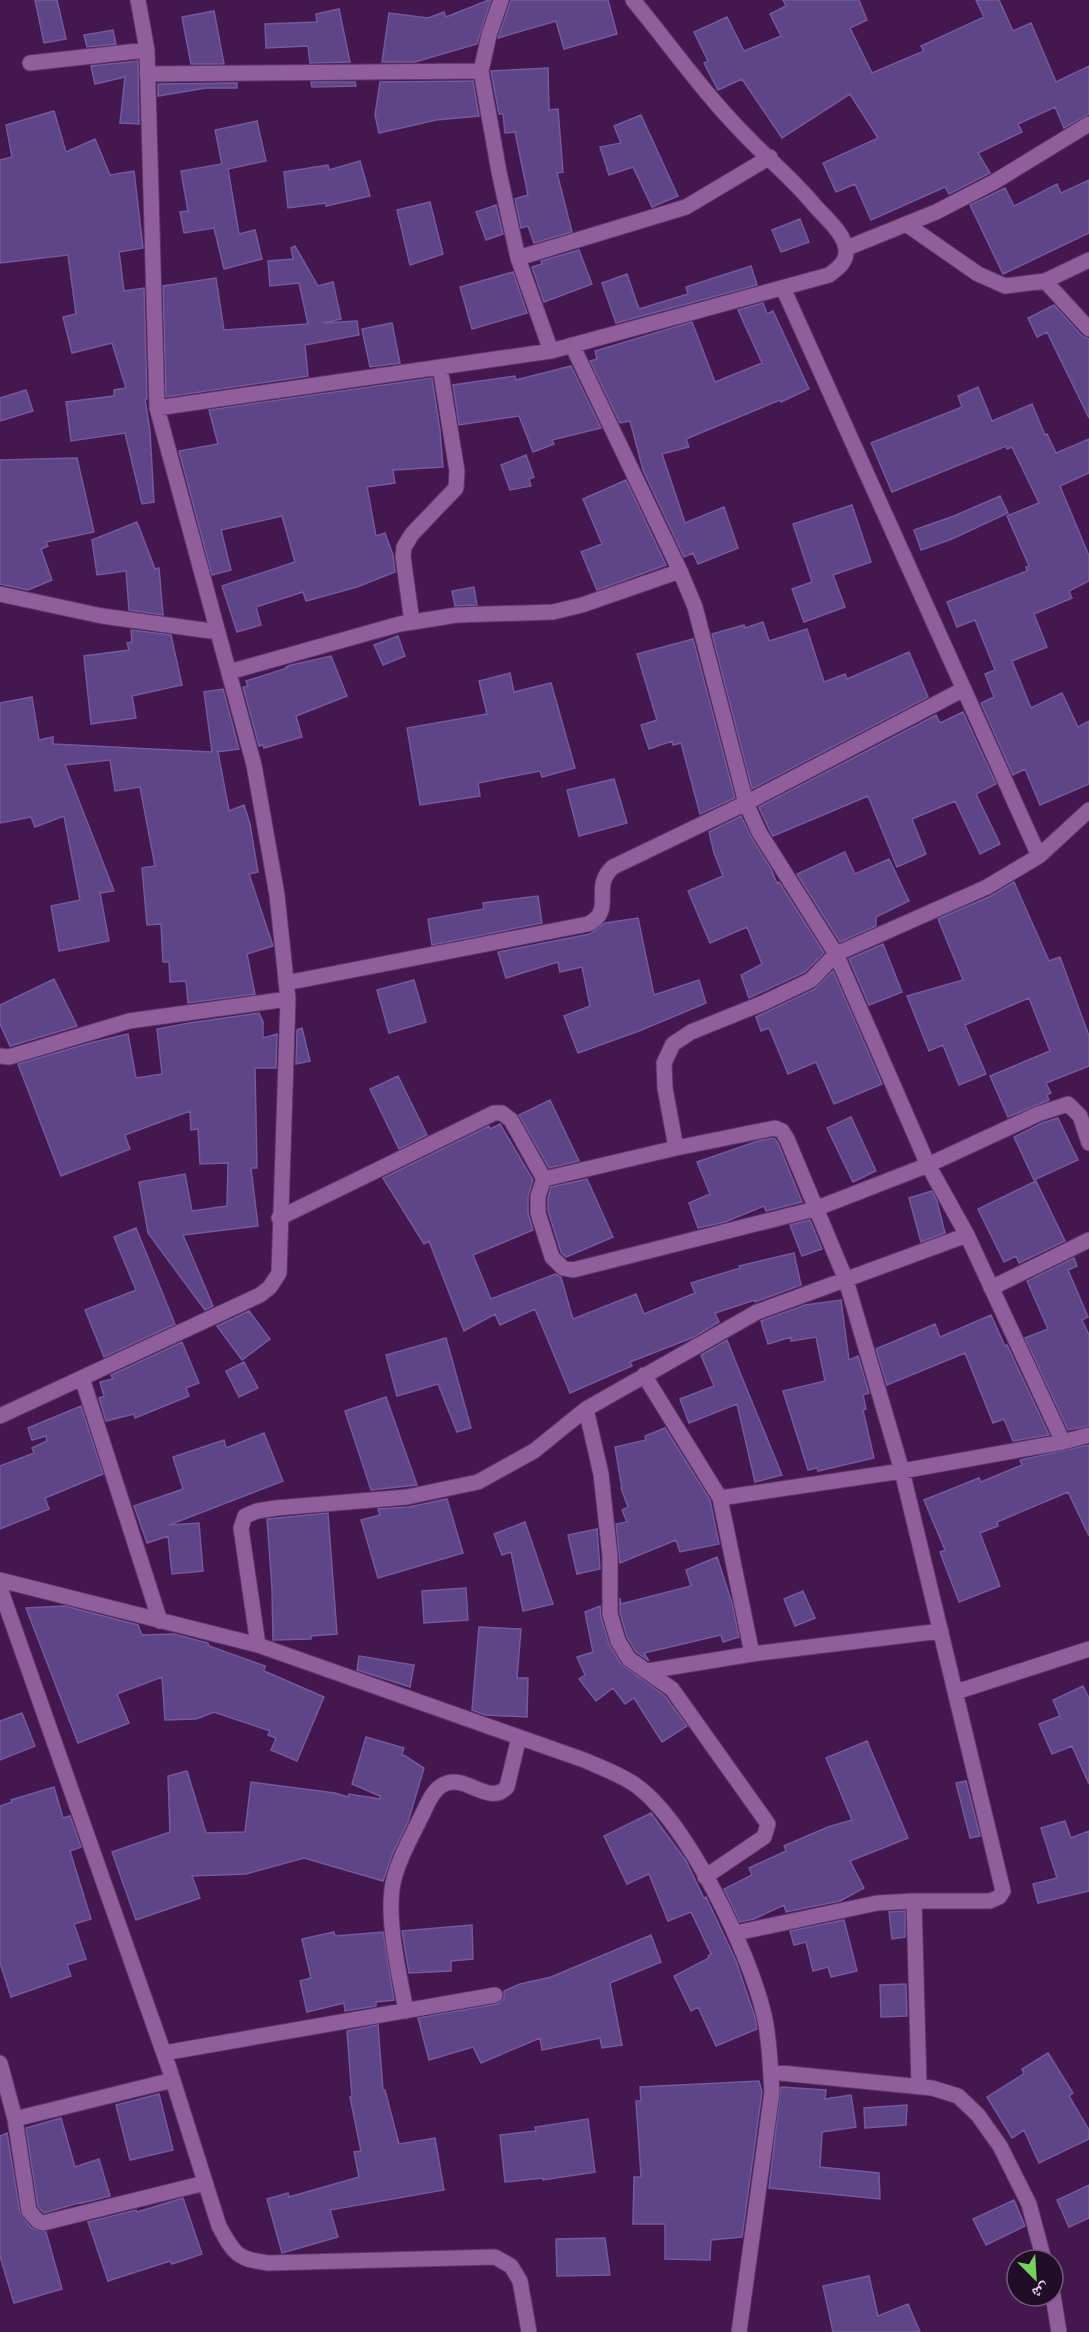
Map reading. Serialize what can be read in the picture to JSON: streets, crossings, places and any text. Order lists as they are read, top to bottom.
{
  "north": "bottom right"
}
